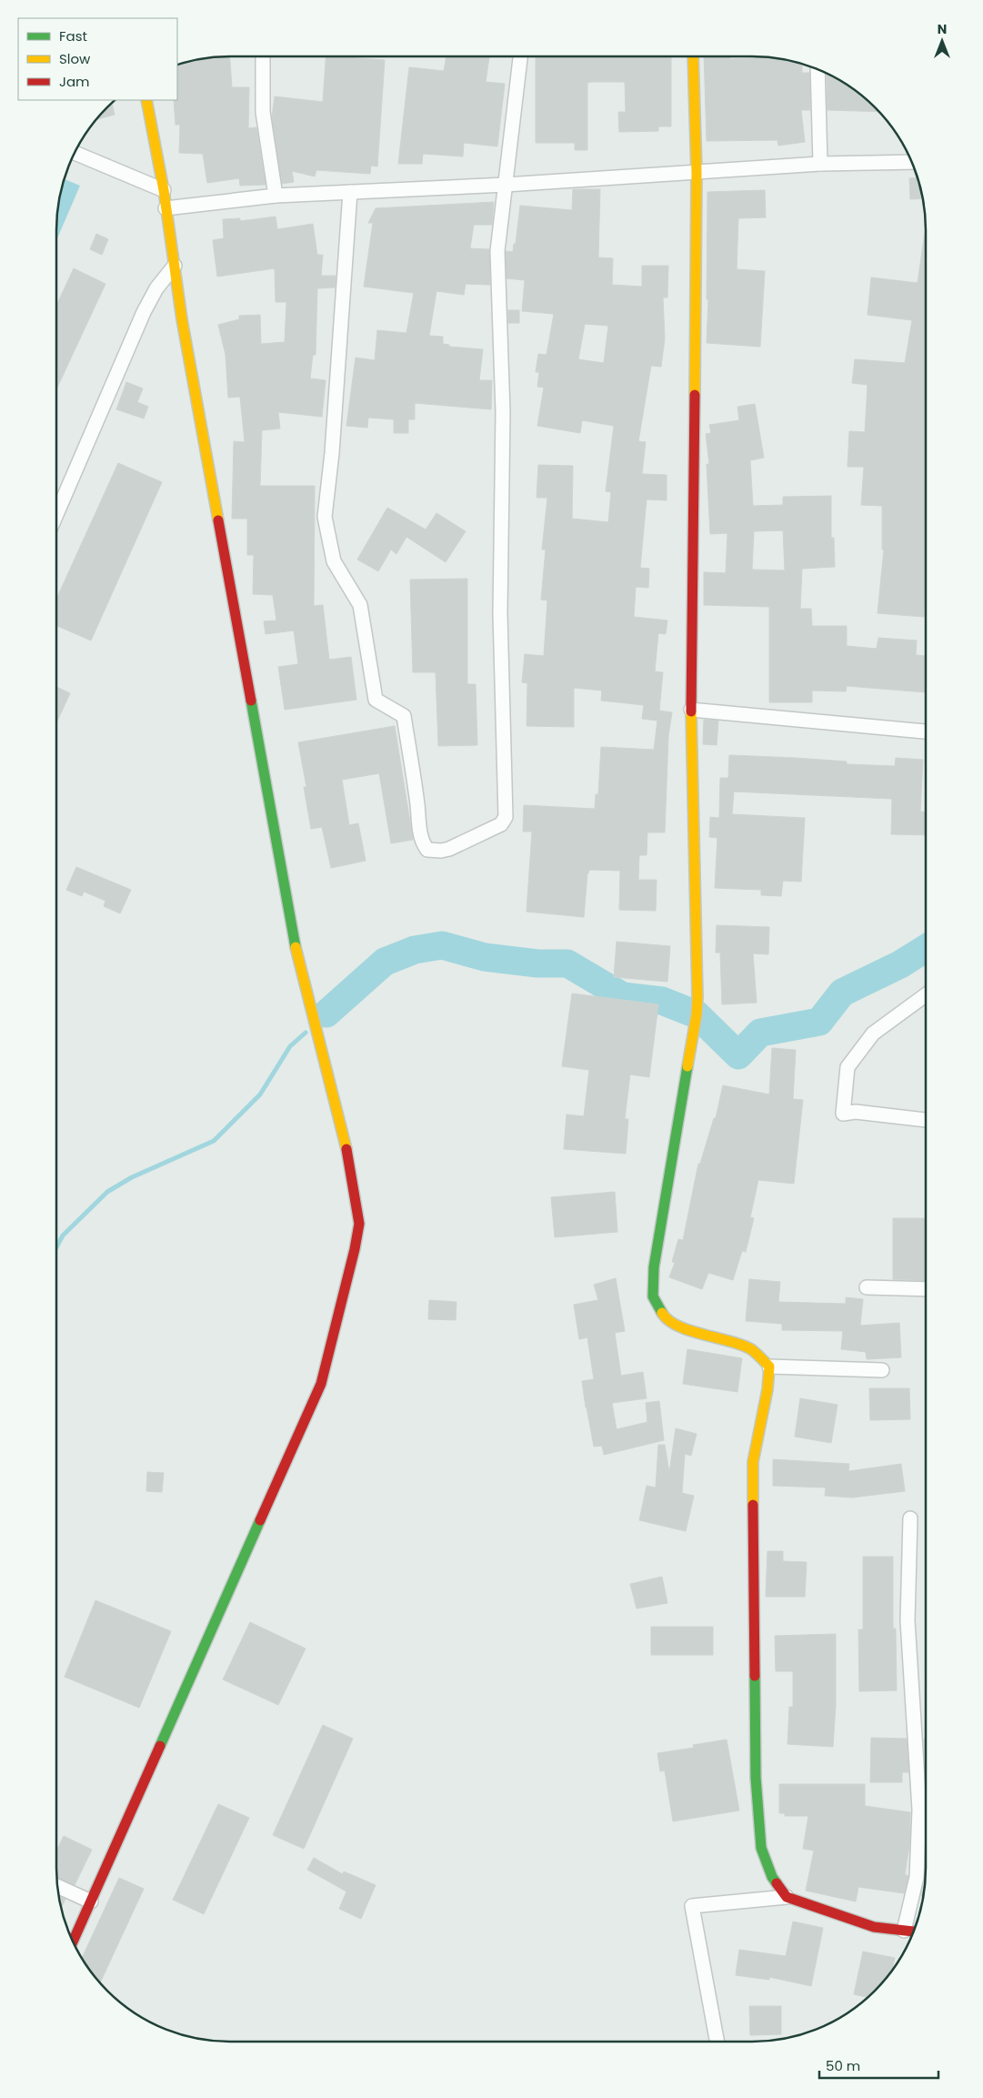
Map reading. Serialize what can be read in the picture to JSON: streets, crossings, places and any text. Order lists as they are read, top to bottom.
{
  "legend": ["Fast", "Slow", "Jam"],
  "scale_bar": "50 m",
  "north": "top"
}
